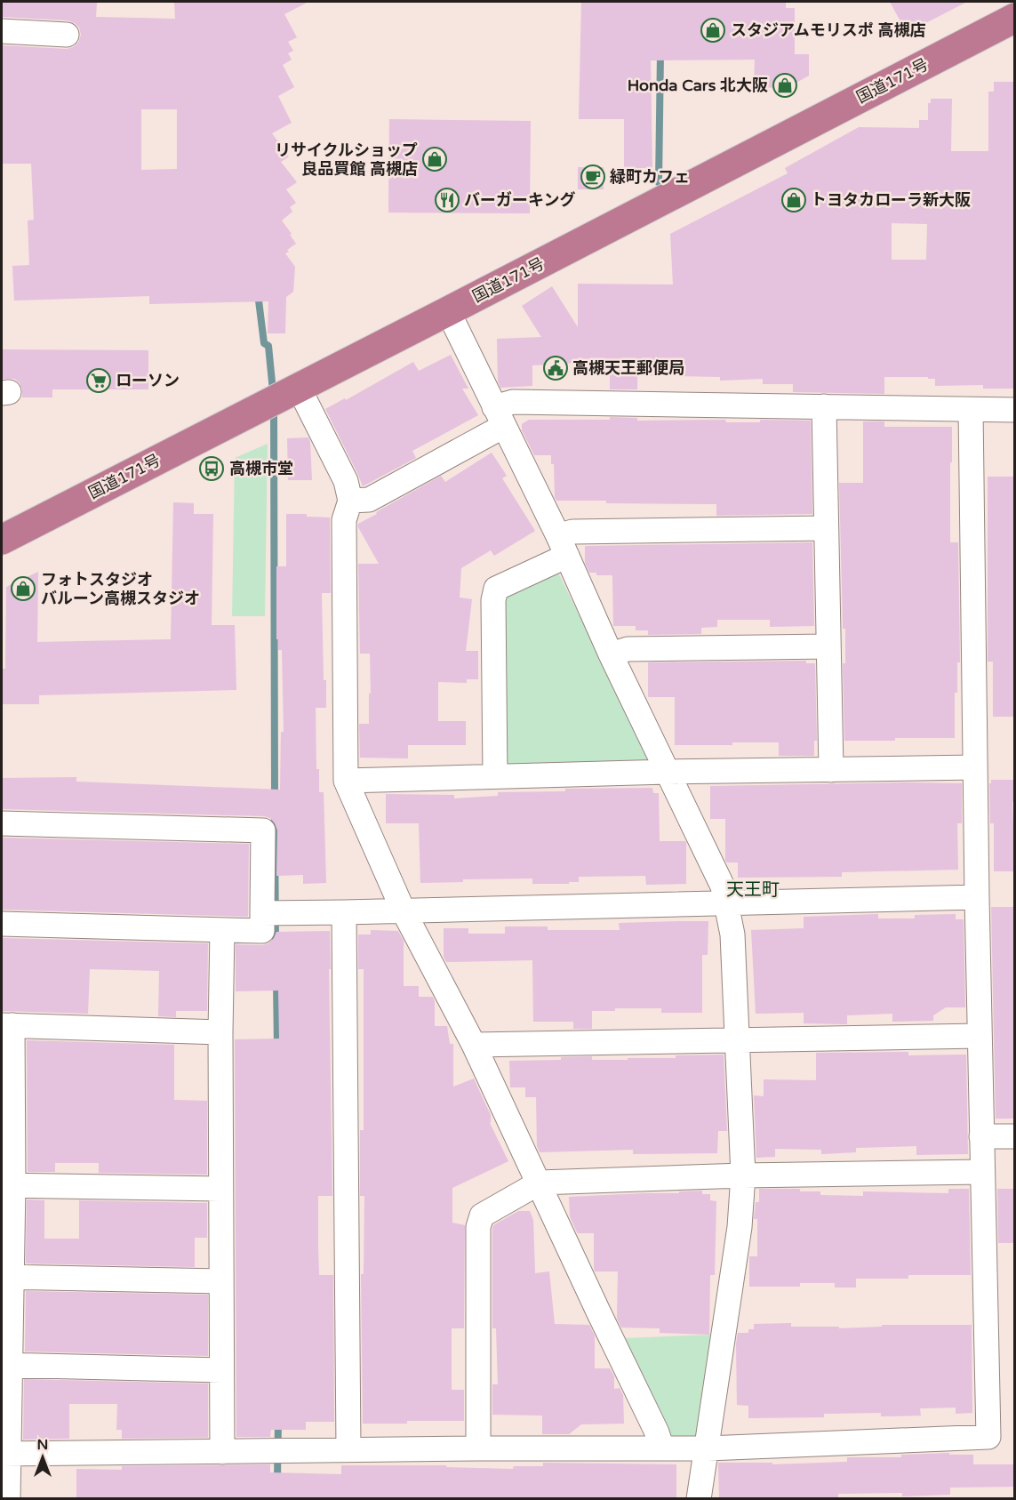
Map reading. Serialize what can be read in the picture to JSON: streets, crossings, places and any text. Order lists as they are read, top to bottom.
{
  "streets": {
    "highway": ["国道171号"]
  },
  "districts": ["天王町"],
  "places": {
    "shop": [
      "スタジアムモリスポ 高槻店",
      "Honda Cars 北大阪",
      "リサイクルショップ 良品買館 高槻店",
      "トヨタカローラ新大阪",
      "フォトスタジオ バルーン高槻スタジオ"
    ],
    "cafe": ["緑町カフェ"],
    "restaurant": ["バーガーキング"],
    "public building": ["高槻天王郵便局"],
    "supermarket": ["ローソン"],
    "bus stop": ["高槻市堂"]
  },
  "north": "top"
}
